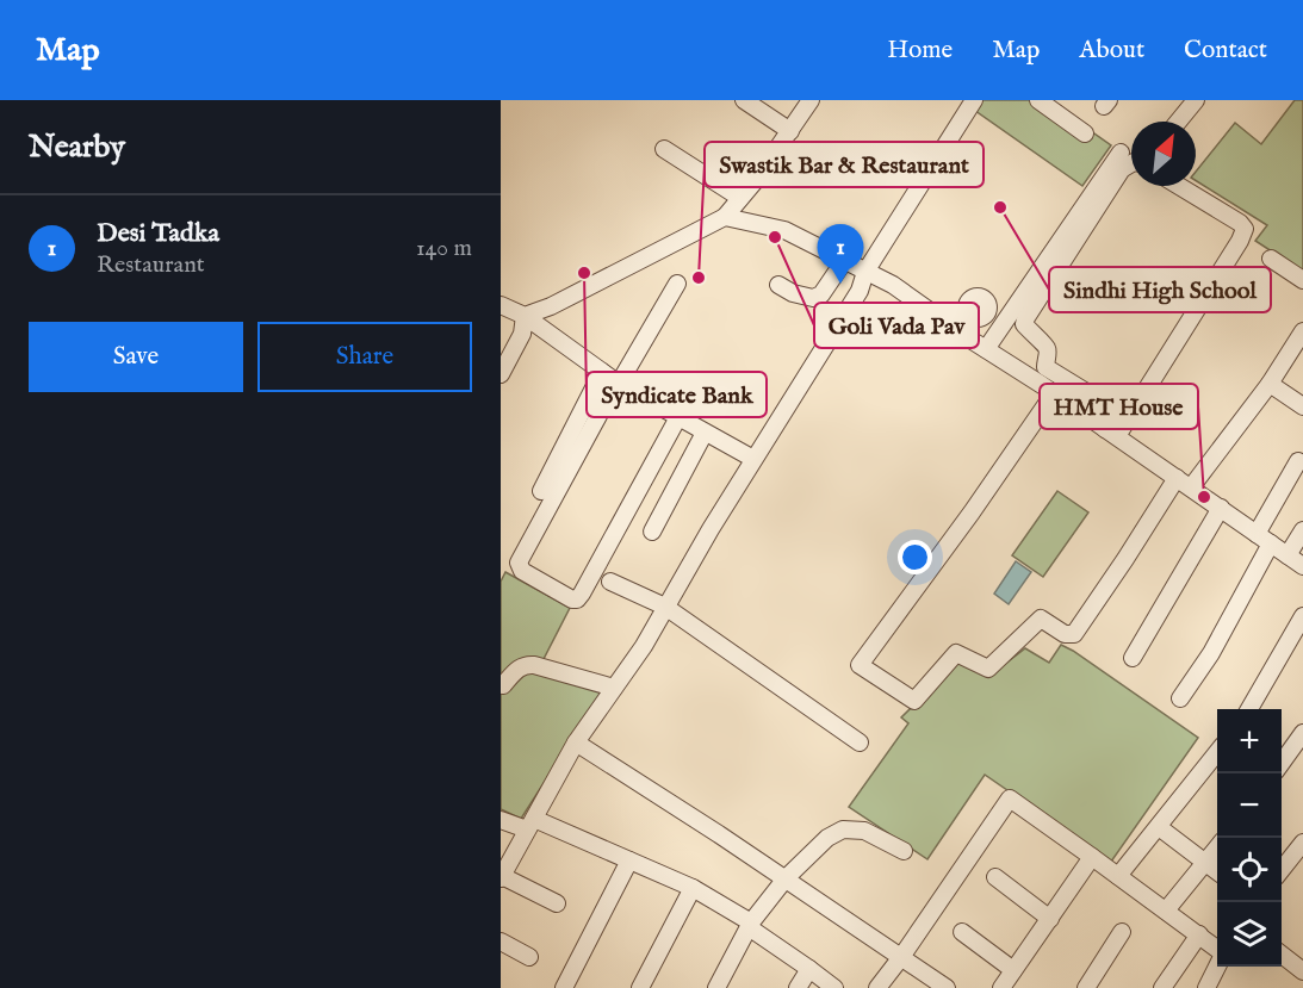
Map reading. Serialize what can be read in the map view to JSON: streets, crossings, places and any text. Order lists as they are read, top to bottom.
{
  "places": [
    "Sindhi High School",
    "Goli Vada Pav",
    "Syndicate Bank",
    "Swastik Bar & Restaurant",
    "HMT House"
  ],
  "north": "top right",
  "page": {
    "header": "Map",
    "nav": [
      "Home",
      "Map",
      "About",
      "Contact"
    ],
    "heading": "Nearby",
    "list": [
      {
        "mark": "1",
        "name": "Desi Tadka",
        "note": "Restaurant",
        "value": "140 m"
      }
    ],
    "pins": "1",
    "buttons": ["Save", "Share"],
    "map_buttons": ["+", "−"]
  }
}
